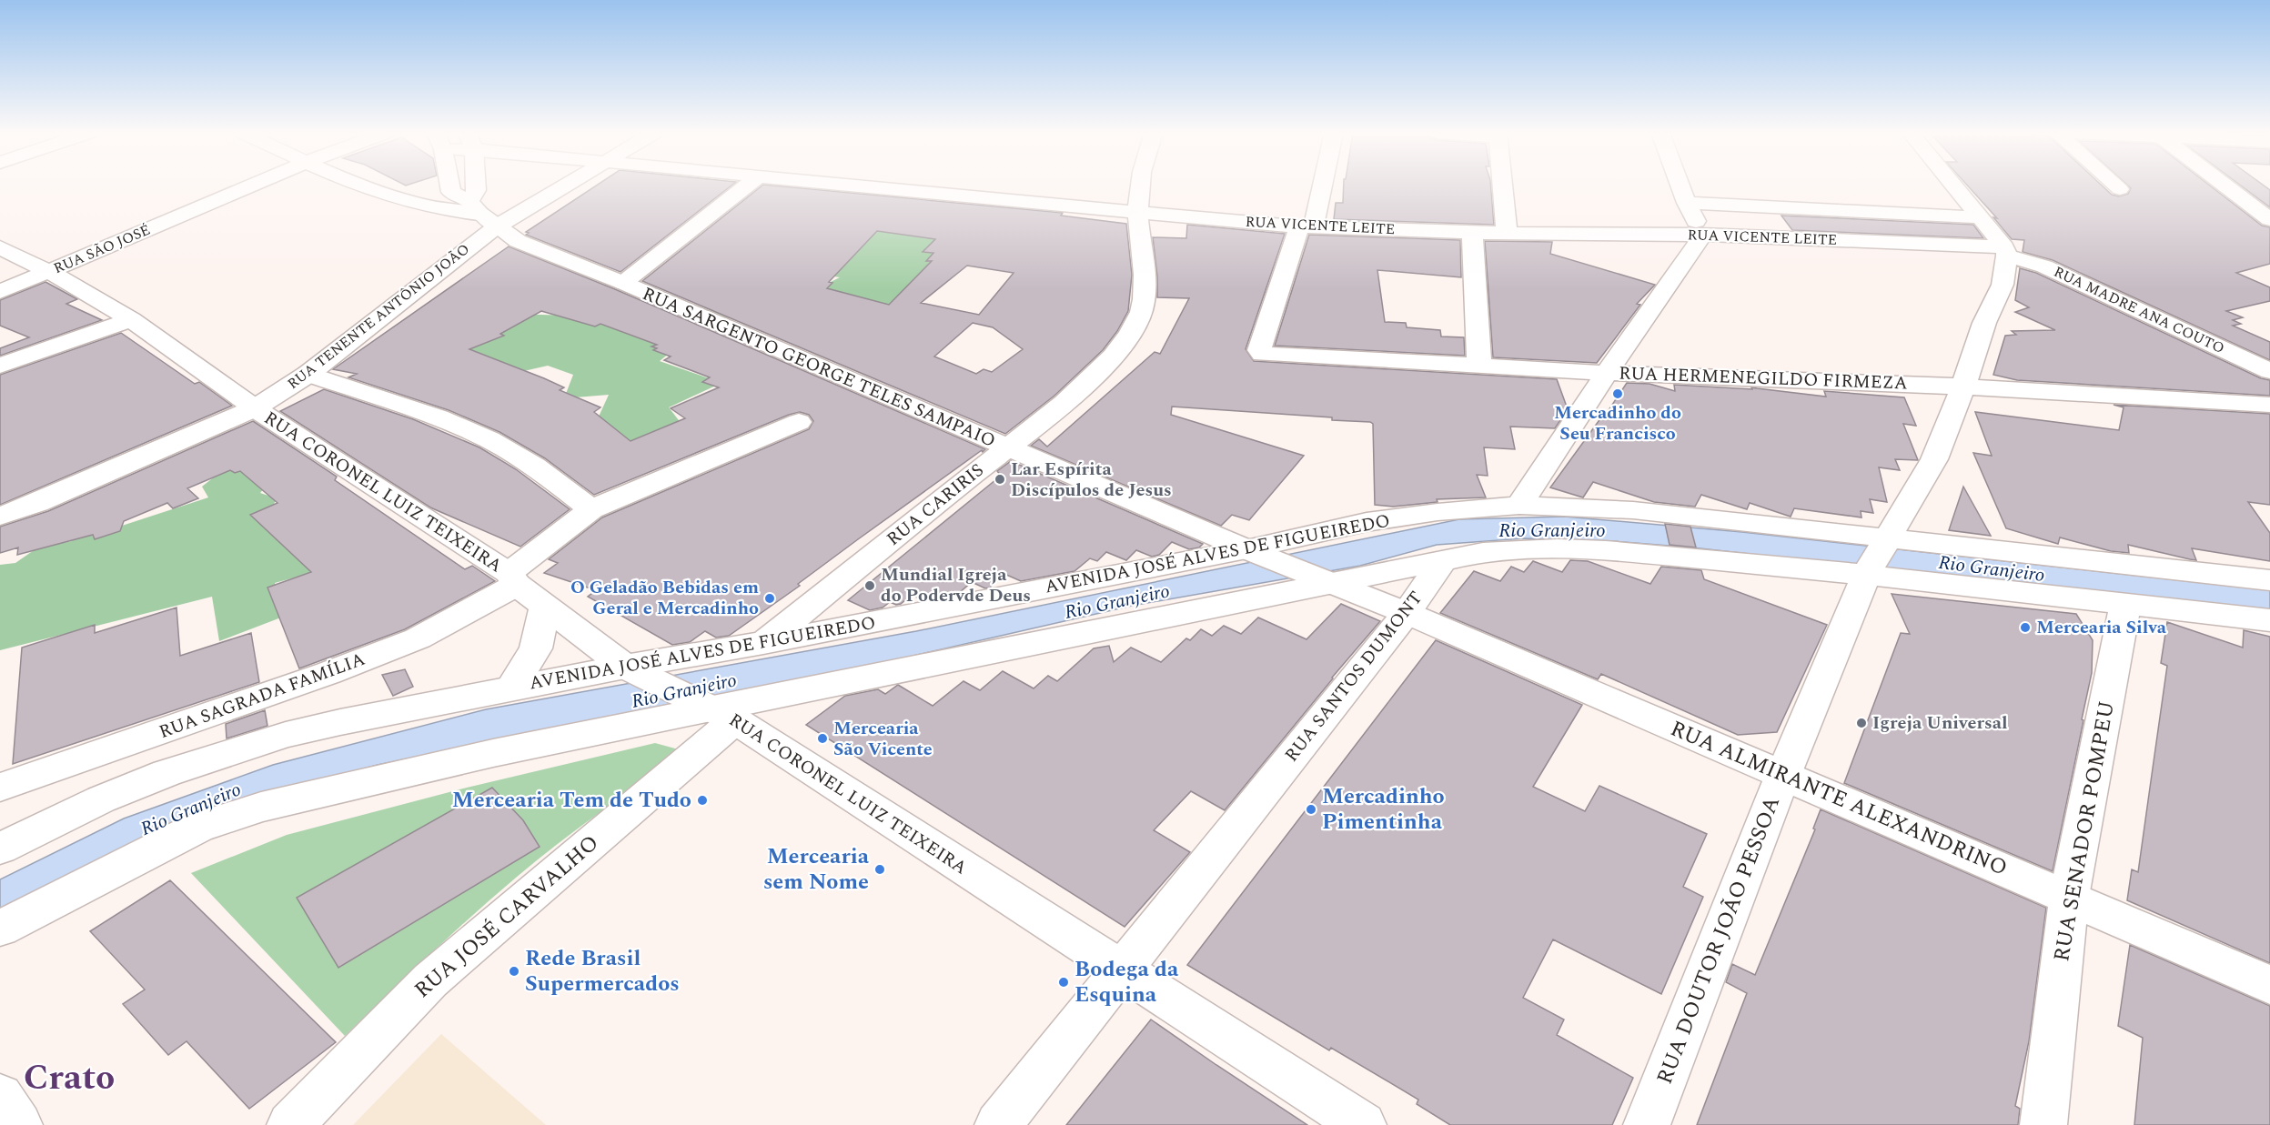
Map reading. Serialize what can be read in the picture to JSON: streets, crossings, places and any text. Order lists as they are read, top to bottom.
{
  "streets": {
    "street": [
      "RUA VICENTE LEITE",
      "RUA SÃO JOSÉ",
      "RUA MADRE ANA COUTO",
      "RUA TENENTE ANTÔNIO JOÃO",
      "RUA SARGENTO GEORGE TELES SAMPAIO",
      "RUA HERMENEGILDO FIRMEZA",
      "RUA CORONEL LUIZ TEIXEIRA",
      "RUA CARIRIS",
      "AVENIDA JOSÉ ALVES DE FIGUEIREDO",
      "RUA SANTOS DUMONT",
      "RUA SAGRADA FAMÍLIA",
      "RUA ALMIRANTE ALEXANDRINO",
      "RUA SENADOR POMPEU",
      "RUA JOSÉ CARVALHO",
      "RUA DOUTOR JOÃO PESSOA"
    ]
  },
  "crossings": [
    ["RUA VICENTE LEITE", "RUA MADRE ANA COUTO"],
    ["RUA VICENTE LEITE", "RUA HERMENEGILDO FIRMEZA"],
    ["RUA VICENTE LEITE", "RUA CARIRIS"],
    ["RUA VICENTE LEITE", "RUA DOUTOR JOÃO PESSOA"],
    ["RUA SÃO JOSÉ", "RUA CORONEL LUIZ TEIXEIRA"],
    ["RUA MADRE ANA COUTO", "RUA DOUTOR JOÃO PESSOA"],
    ["RUA TENENTE ANTÔNIO JOÃO", "RUA SARGENTO GEORGE TELES SAMPAIO"],
    ["RUA TENENTE ANTÔNIO JOÃO", "RUA CORONEL LUIZ TEIXEIRA"],
    ["RUA SARGENTO GEORGE TELES SAMPAIO", "RUA CARIRIS"],
    ["RUA SARGENTO GEORGE TELES SAMPAIO", "AVENIDA JOSÉ ALVES DE FIGUEIREDO"],
    ["RUA SARGENTO GEORGE TELES SAMPAIO", "RUA ALMIRANTE ALEXANDRINO"],
    ["RUA HERMENEGILDO FIRMEZA", "RUA DOUTOR JOÃO PESSOA"],
    ["RUA CORONEL LUIZ TEIXEIRA", "AVENIDA JOSÉ ALVES DE FIGUEIREDO"],
    ["RUA CORONEL LUIZ TEIXEIRA", "RUA SANTOS DUMONT"],
    ["RUA CORONEL LUIZ TEIXEIRA", "RUA SAGRADA FAMÍLIA"],
    ["RUA CORONEL LUIZ TEIXEIRA", "RUA JOSÉ CARVALHO"],
    ["RUA CARIRIS", "AVENIDA JOSÉ ALVES DE FIGUEIREDO"],
    ["AVENIDA JOSÉ ALVES DE FIGUEIREDO", "RUA DOUTOR JOÃO PESSOA"],
    ["RUA SANTOS DUMONT", "RUA ALMIRANTE ALEXANDRINO"],
    ["RUA ALMIRANTE ALEXANDRINO", "RUA SENADOR POMPEU"],
    ["RUA ALMIRANTE ALEXANDRINO", "RUA DOUTOR JOÃO PESSOA"]
  ],
  "districts": ["Crato"],
  "water": ["Rio Granjeiro"],
  "places": [
    "Mercadinho do Seu Francisco",
    "Lar Espírita Discípulos de Jesus",
    "Mundial Igreja do Podervde Deus",
    "O Geladão Bebidas em Geral e Mercadinho",
    "Mercearia Silva",
    "Igreja Universal",
    "Mercearia São Vicente",
    "Mercearia Tem de Tudo",
    "Mercadinho Pimentinha",
    "Mercearia sem Nome",
    "Rede Brasil Supermercados",
    "Bodega da Esquina"
  ]
}
